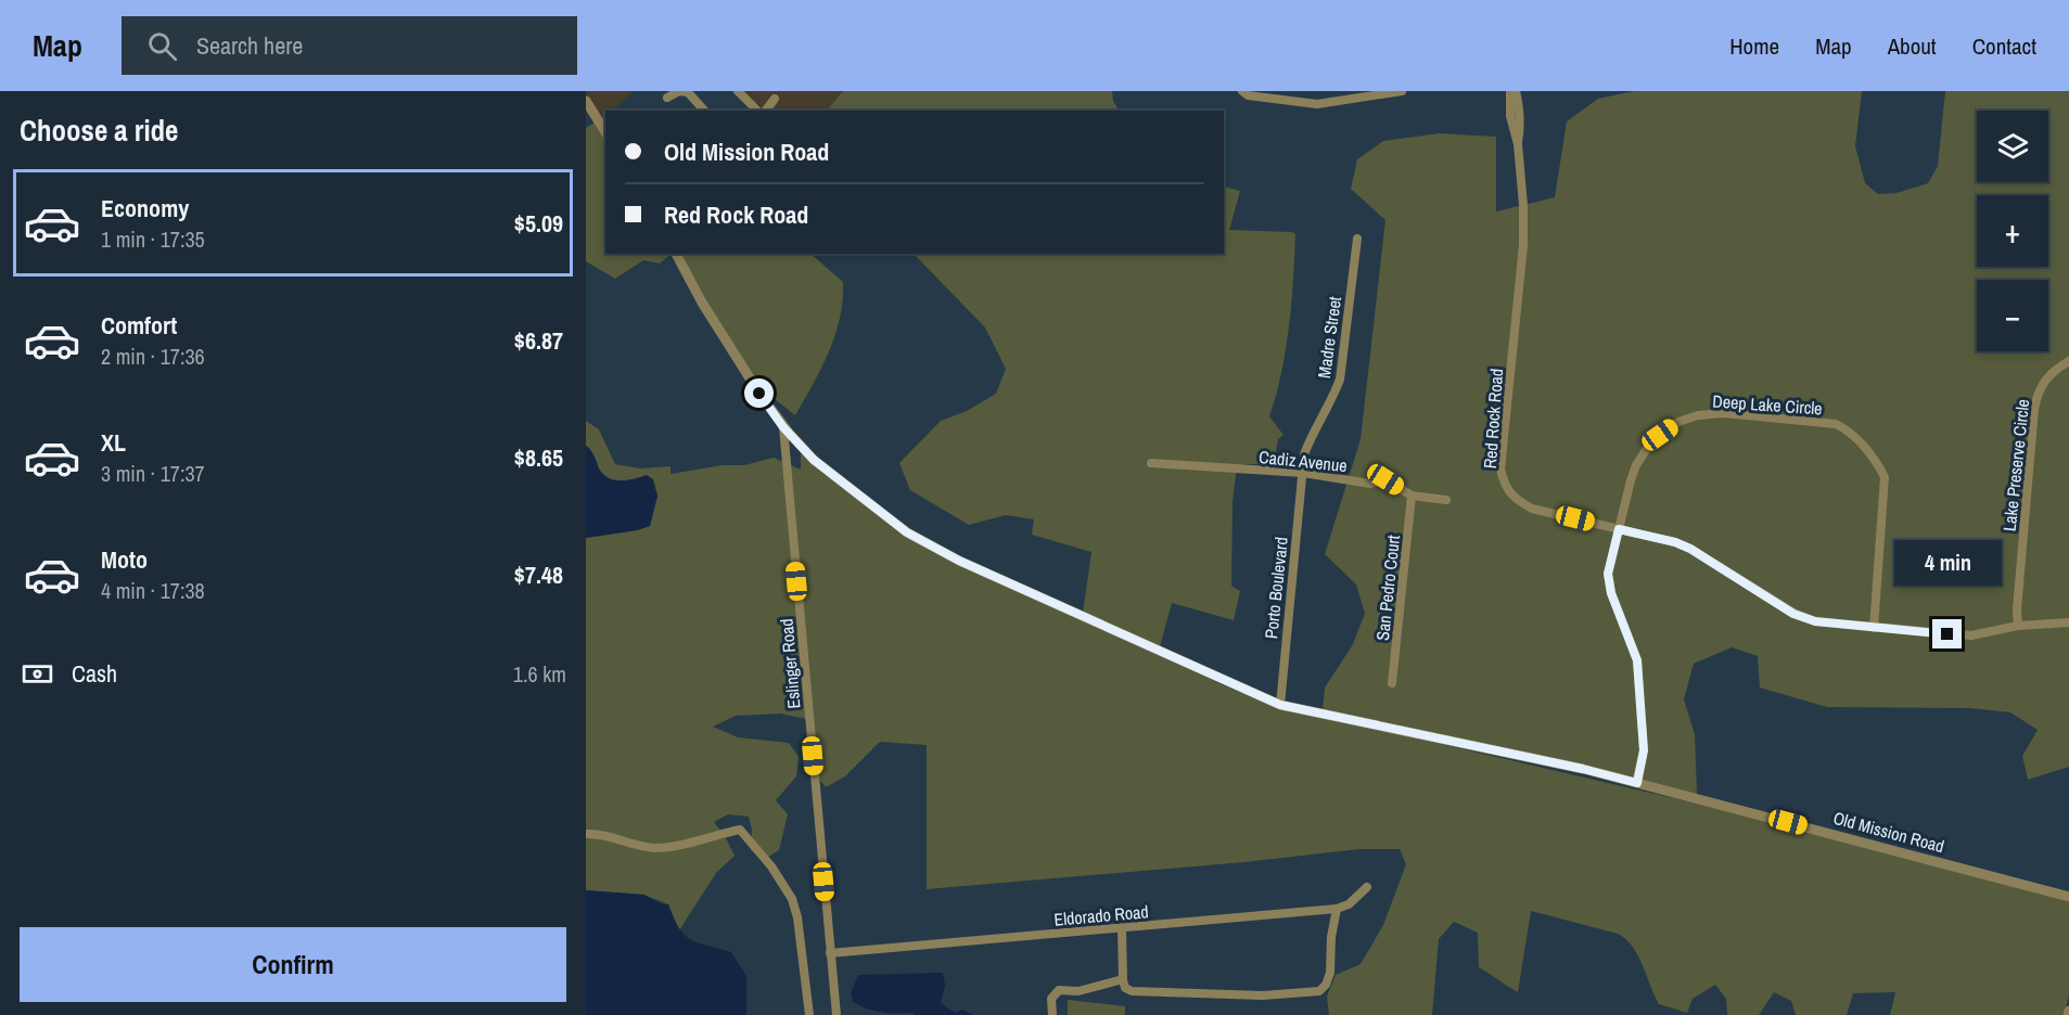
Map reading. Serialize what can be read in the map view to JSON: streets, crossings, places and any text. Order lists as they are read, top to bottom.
{
  "streets": {
    "street": [
      "Madre Street",
      "Deep Lake Circle",
      "Red Rock Road",
      "Cadiz Avenue",
      "Lake Preserve Circle",
      "Porto Boulevard",
      "San Pedro Court",
      "Eslinger Road",
      "Old Mission Road",
      "Eldorado Road"
    ]
  },
  "crossings": [
    ["Madre Street", "Cadiz Avenue"],
    ["Madre Street", "Porto Boulevard"],
    ["Deep Lake Circle", "Red Rock Road"],
    ["Deep Lake Circle", "Old Mission Road"],
    ["Red Rock Road", "Lake Preserve Circle"],
    ["Cadiz Avenue", "Porto Boulevard"],
    ["Cadiz Avenue", "San Pedro Court"],
    ["Porto Boulevard", "Old Mission Road"],
    ["Eslinger Road", "Old Mission Road"],
    ["Eslinger Road", "Eldorado Road"]
  ],
  "page": {
    "header": "Map",
    "search": "Search here",
    "nav": [
      "Home",
      "Map",
      "About",
      "Contact"
    ],
    "heading": "Choose a ride",
    "map_buttons": ["+", "−"],
    "banner": ["Old Mission Road", "Red Rock Road"],
    "list": [
      {
        "name": "Economy",
        "note": "1 min · 17:35",
        "value": "$5.09"
      },
      {
        "name": "Comfort",
        "note": "2 min · 17:36",
        "value": "$6.87"
      },
      {
        "name": "XL",
        "note": "3 min · 17:37",
        "value": "$8.65"
      },
      {
        "name": "Moto",
        "note": "4 min · 17:38",
        "value": "$7.48"
      }
    ],
    "bubble": "4 min",
    "pay": ["Cash", "1.6 km"],
    "buttons": "Confirm"
  }
}
